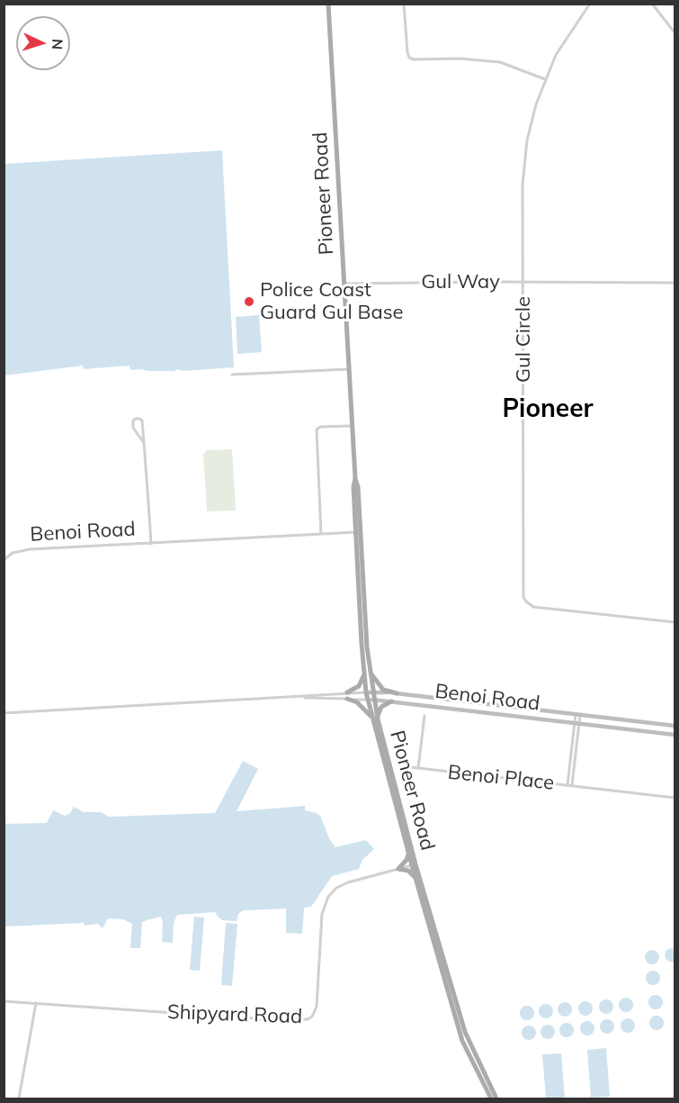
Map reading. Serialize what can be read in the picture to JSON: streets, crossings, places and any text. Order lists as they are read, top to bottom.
{
  "streets": {
    "main road": ["Pioneer Road", "Benoi Road"],
    "street": [
      "Gul Way",
      "Gul Circle",
      "Benoi Place",
      "Shipyard Road"
    ]
  },
  "crossings": [
    ["Pioneer Road", "Gul Way"],
    ["Pioneer Road", "Benoi Road"],
    ["Pioneer Road", "Shipyard Road"],
    ["Gul Way", "Gul Circle"],
    ["Benoi Road", "Benoi Place"]
  ],
  "districts": ["Pioneer"],
  "places": ["Police Coast Guard Gul Base"],
  "north": "right"
}
